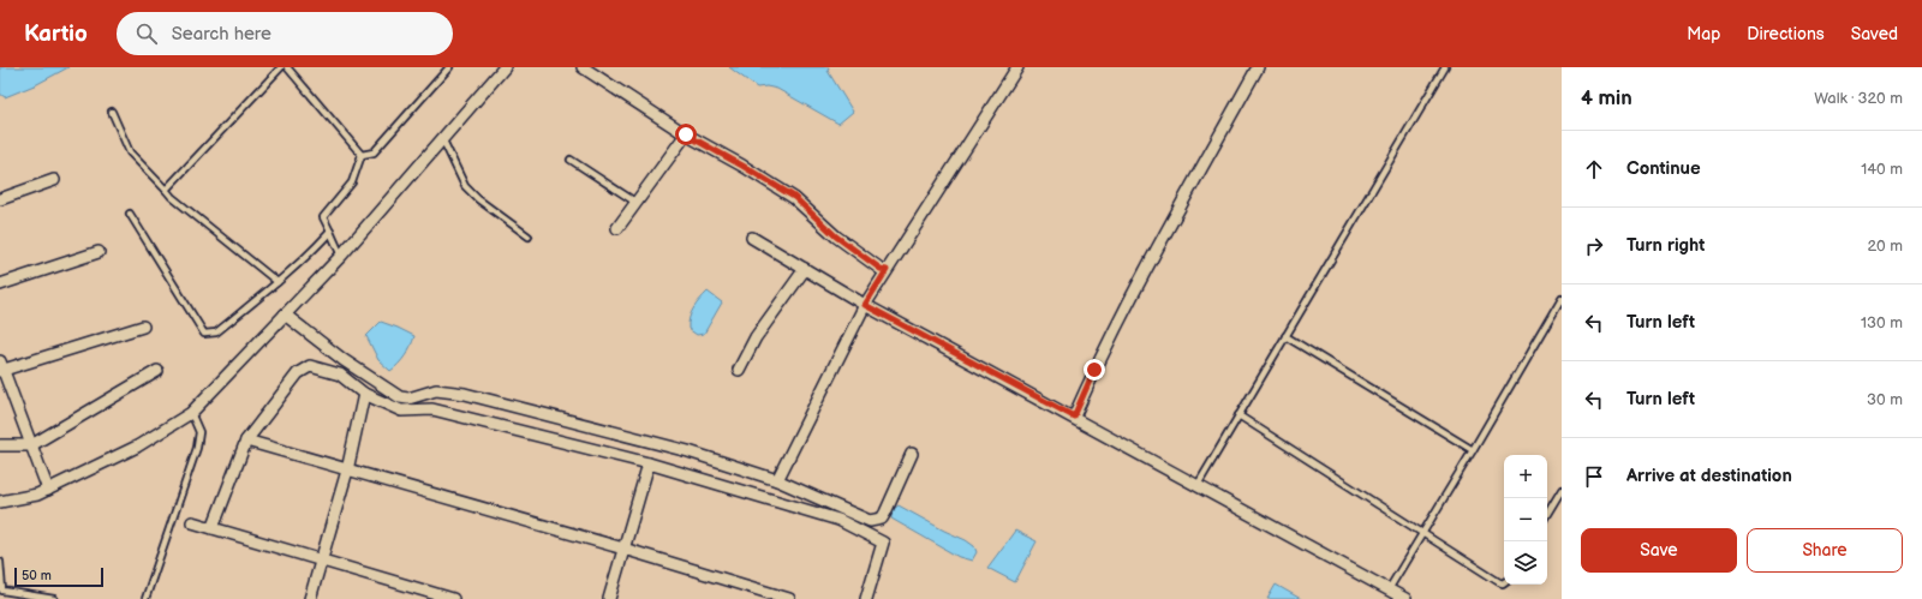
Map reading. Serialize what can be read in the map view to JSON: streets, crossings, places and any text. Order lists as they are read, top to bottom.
{
  "scale_bar": "50 m",
  "page": {
    "header": "Kartio",
    "search": "Search here",
    "nav": ["Map", "Directions", "Saved"],
    "heading": ["4 min", "Walk · 320 m"],
    "list": [
      ["Continue", "140 m"],
      ["Turn right", "20 m"],
      ["Turn left", "130 m"],
      ["Turn left", "30 m"],
      "Arrive at destination"
    ],
    "map_buttons": ["+", "−"],
    "buttons": ["Save", "Share"],
    "scale": "50 m"
  }
}
